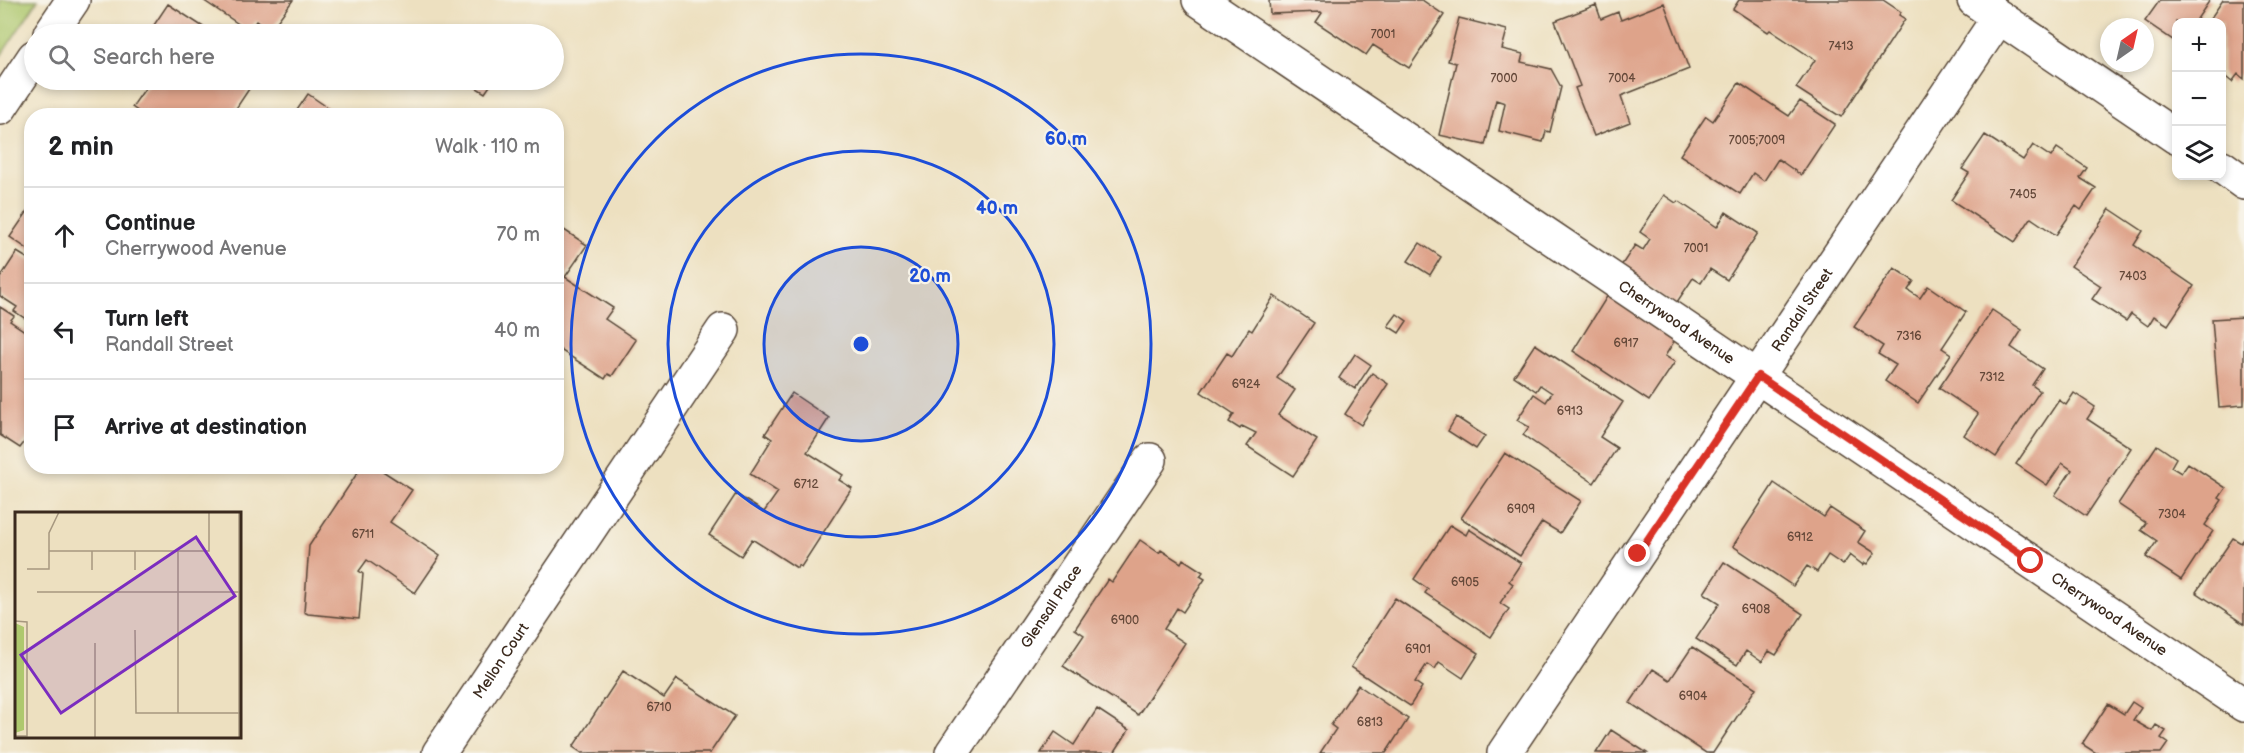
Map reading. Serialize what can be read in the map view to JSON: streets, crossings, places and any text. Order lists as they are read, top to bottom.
{
  "streets": {
    "street": [
      "Randall Street",
      "Cherrywood Avenue",
      "Glensall Place",
      "Mellon Court"
    ]
  },
  "crossings": [
    ["Randall Street", "Cherrywood Avenue"]
  ],
  "house_numbers": [
    "7001",
    "7413",
    "7000",
    "7004",
    "7005;7009",
    "7405",
    "7001",
    "7403",
    "7316",
    "6917",
    "7312",
    "6924",
    "6913",
    "6712",
    "6909",
    "7304",
    "6711",
    "6912",
    "6905",
    "6908",
    "6900",
    "6901",
    "6904",
    "6710",
    "6813"
  ],
  "north": "top right",
  "page": {
    "map_buttons": ["+", "−"],
    "search": "Search here",
    "heading": ["2 min", "Walk · 110 m"],
    "list": [
      ["Continue", "Cherrywood Avenue", "70 m"],
      ["Turn left", "Randall Street", "40 m"],
      "Arrive at destination"
    ]
  },
  "rings": ["60 m", "40 m", "20 m"]
}
